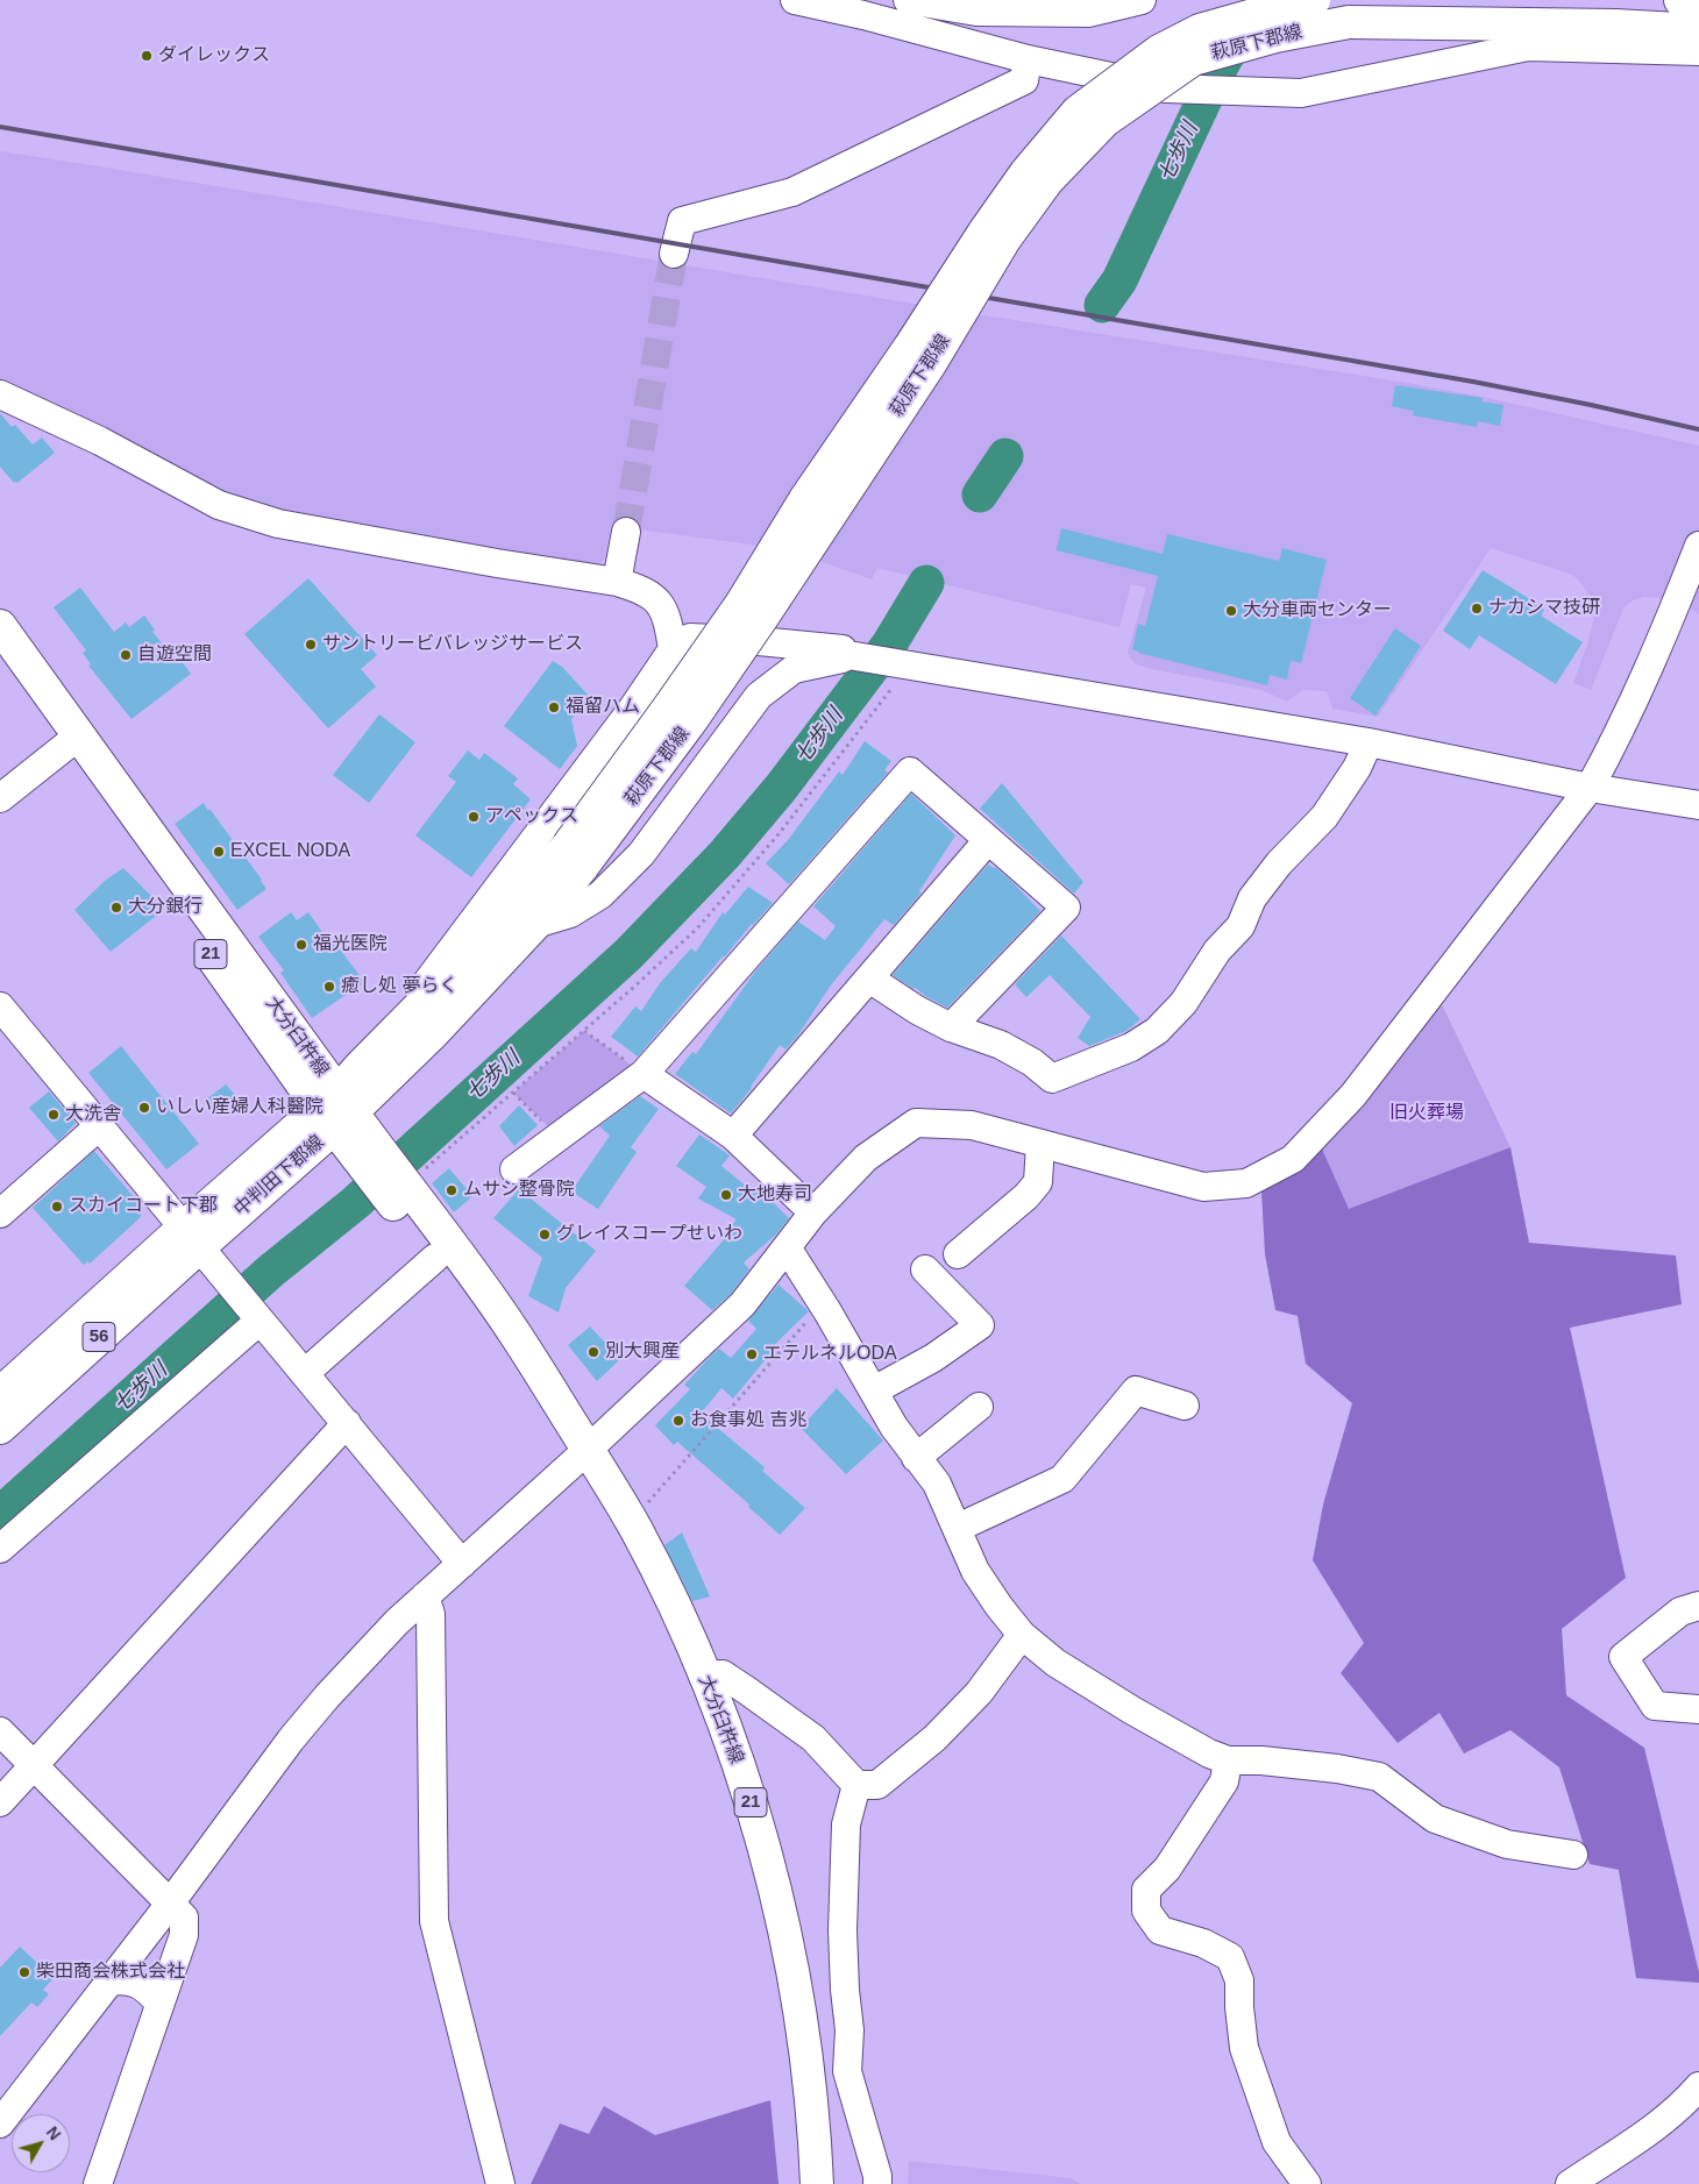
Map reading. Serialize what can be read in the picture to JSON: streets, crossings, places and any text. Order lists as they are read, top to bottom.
{
  "streets": {
    "main road": [
      "萩原下郡線",
      "21",
      "大分臼杵線",
      "中判田下郡線",
      "56"
    ]
  },
  "crossings": [
    ["萩原下郡線", "大分臼杵線"],
    ["萩原下郡線", "中判田下郡線"],
    ["大分臼杵線", "中判田下郡線"]
  ],
  "water": ["七歩川"],
  "parks": ["旧火葬場"],
  "places": [
    "ダイレックス",
    "ナカシマ技研",
    "大分車両センター",
    "サントリービバレッジサービス",
    "自遊空間",
    "福留ハム",
    "アペックス",
    "EXCEL NODA",
    "大分銀行",
    "福光医院",
    "癒し処 夢らく",
    "いしい産婦人科醫院",
    "大洗舎",
    "ムサシ整骨院",
    "大地寿司",
    "スカイコート下郡",
    "グレイスコープせいわ",
    "別大興産",
    "エテルネルODA",
    "お食事処 吉兆",
    "柴田商会株式会社"
  ],
  "north": "top right"
}
